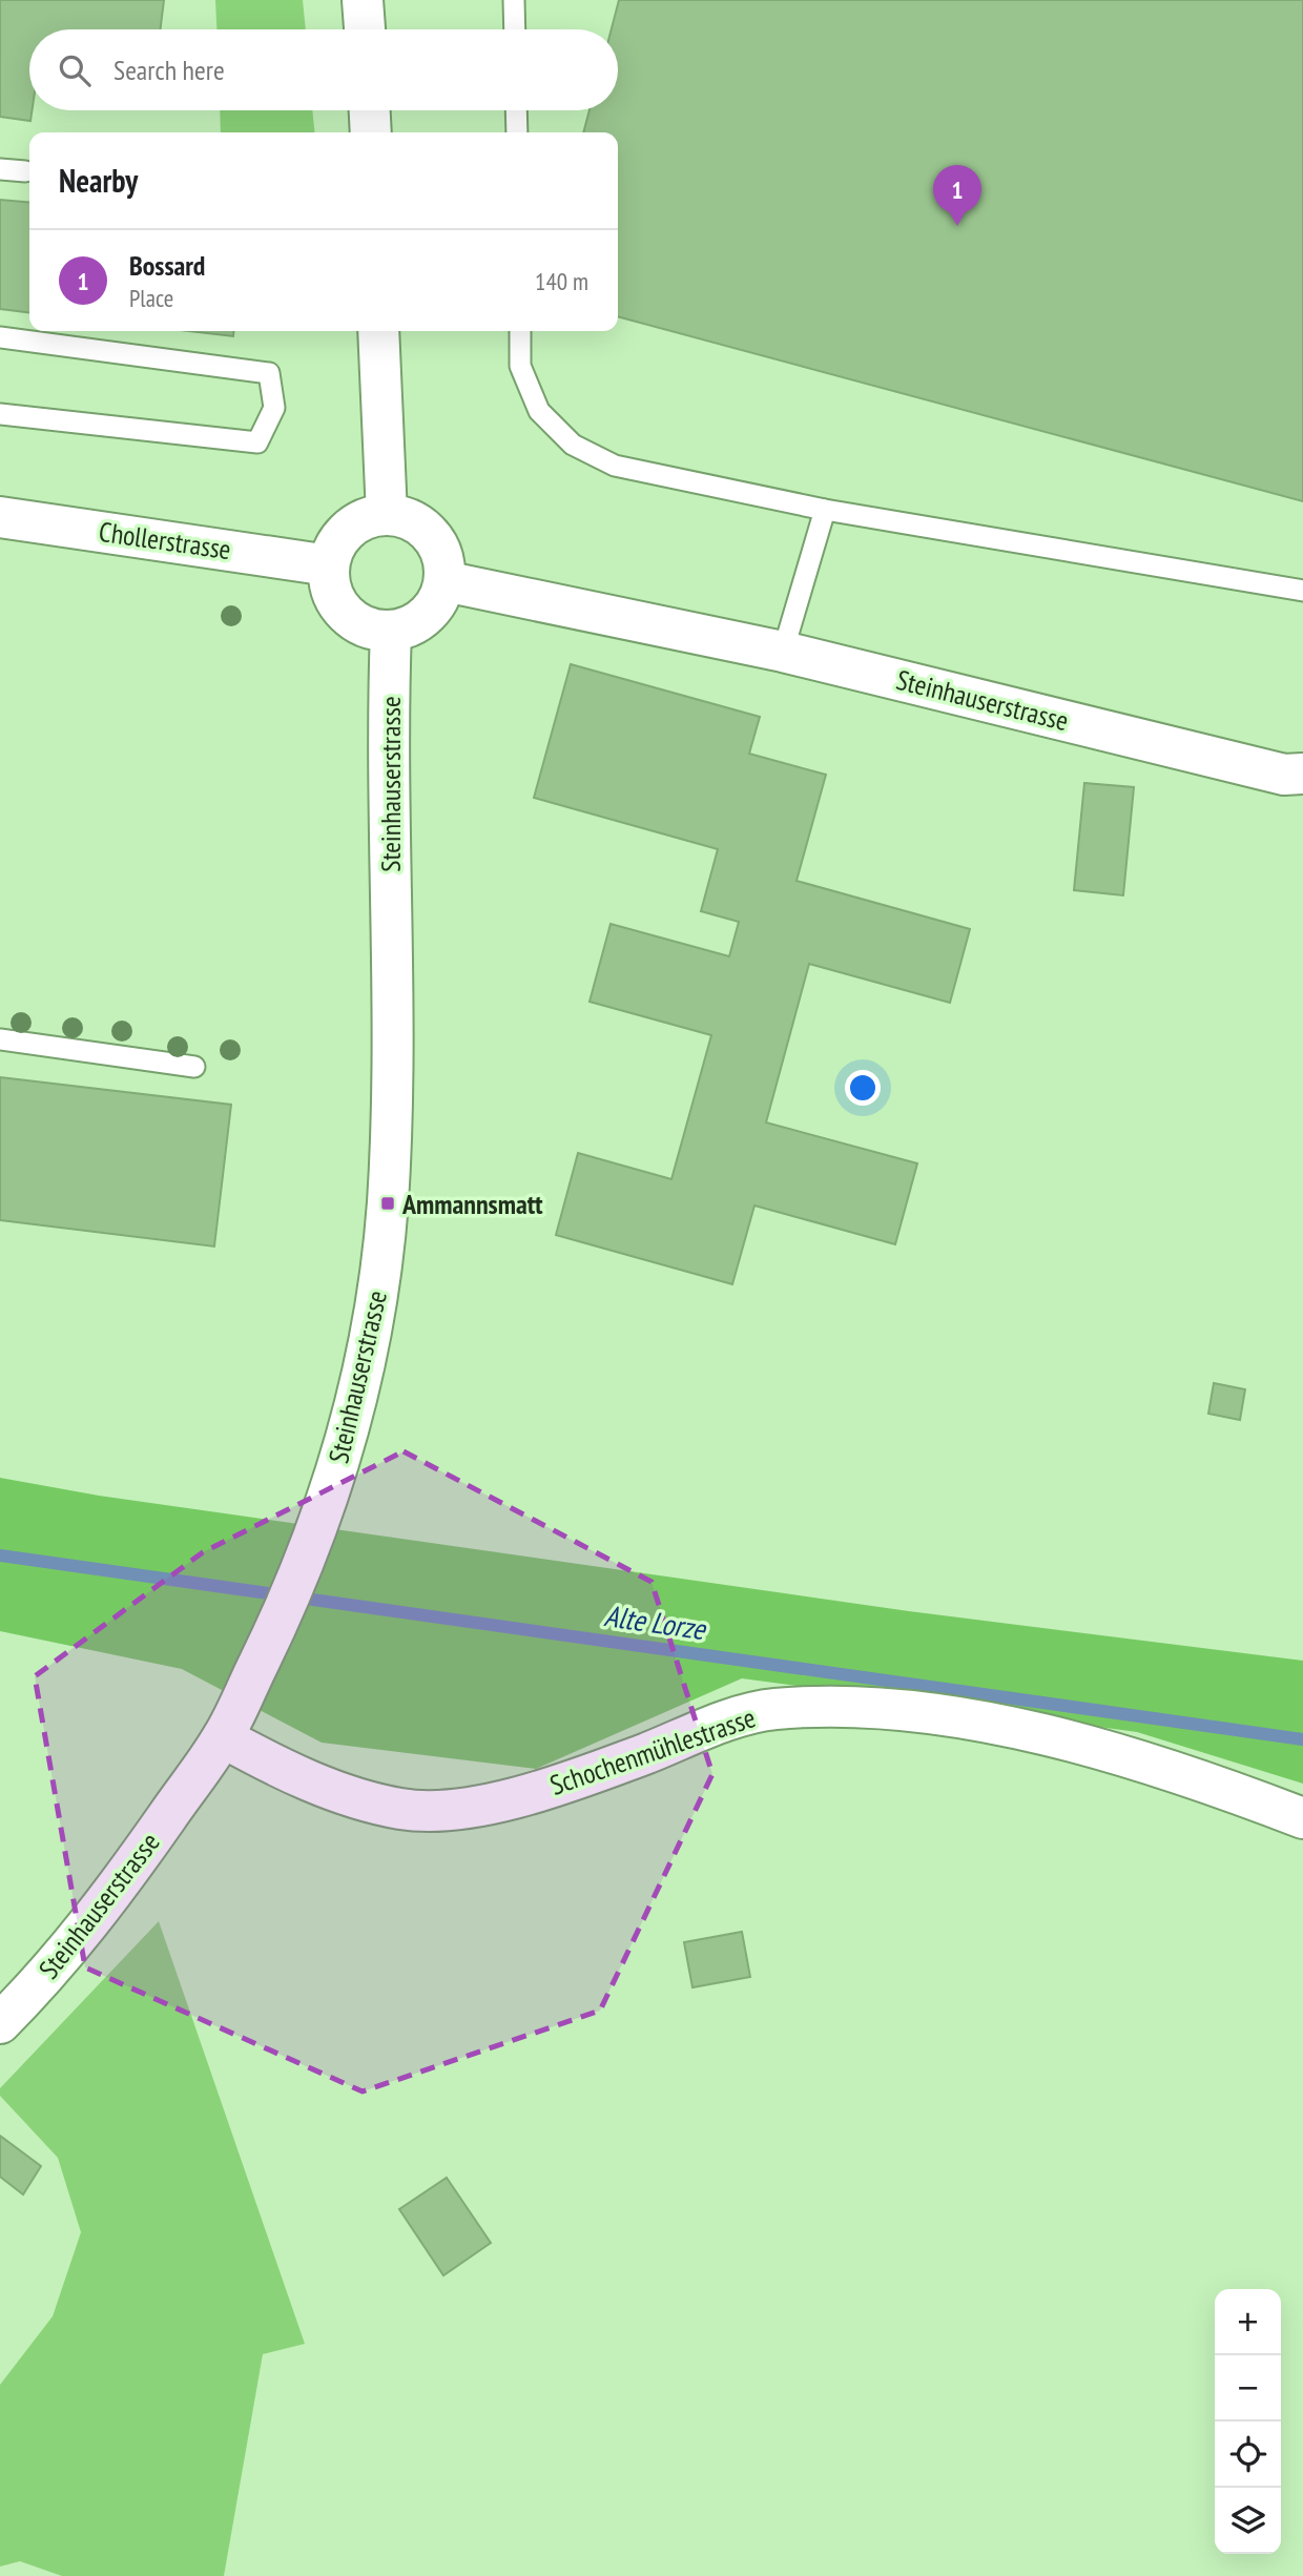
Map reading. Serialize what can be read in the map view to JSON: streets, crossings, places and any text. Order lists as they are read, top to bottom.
{
  "streets": {
    "street": ["Chollerstrasse", "Steinhauserstrasse", "Schochenmühlestrasse"]
  },
  "crossings": [
    ["Chollerstrasse", "Steinhauserstrasse"],
    ["Steinhauserstrasse", "Schochenmühlestrasse"]
  ],
  "water": ["Alte Lorze"],
  "places": {
    "transit": ["Ammannsmatt"]
  },
  "page": {
    "search": "Search here",
    "heading": "Nearby",
    "pins": "1",
    "list": [
      {
        "mark": "1",
        "name": "Bossard",
        "note": "Place",
        "value": "140 m"
      }
    ],
    "map_buttons": ["+", "−"]
  }
}
